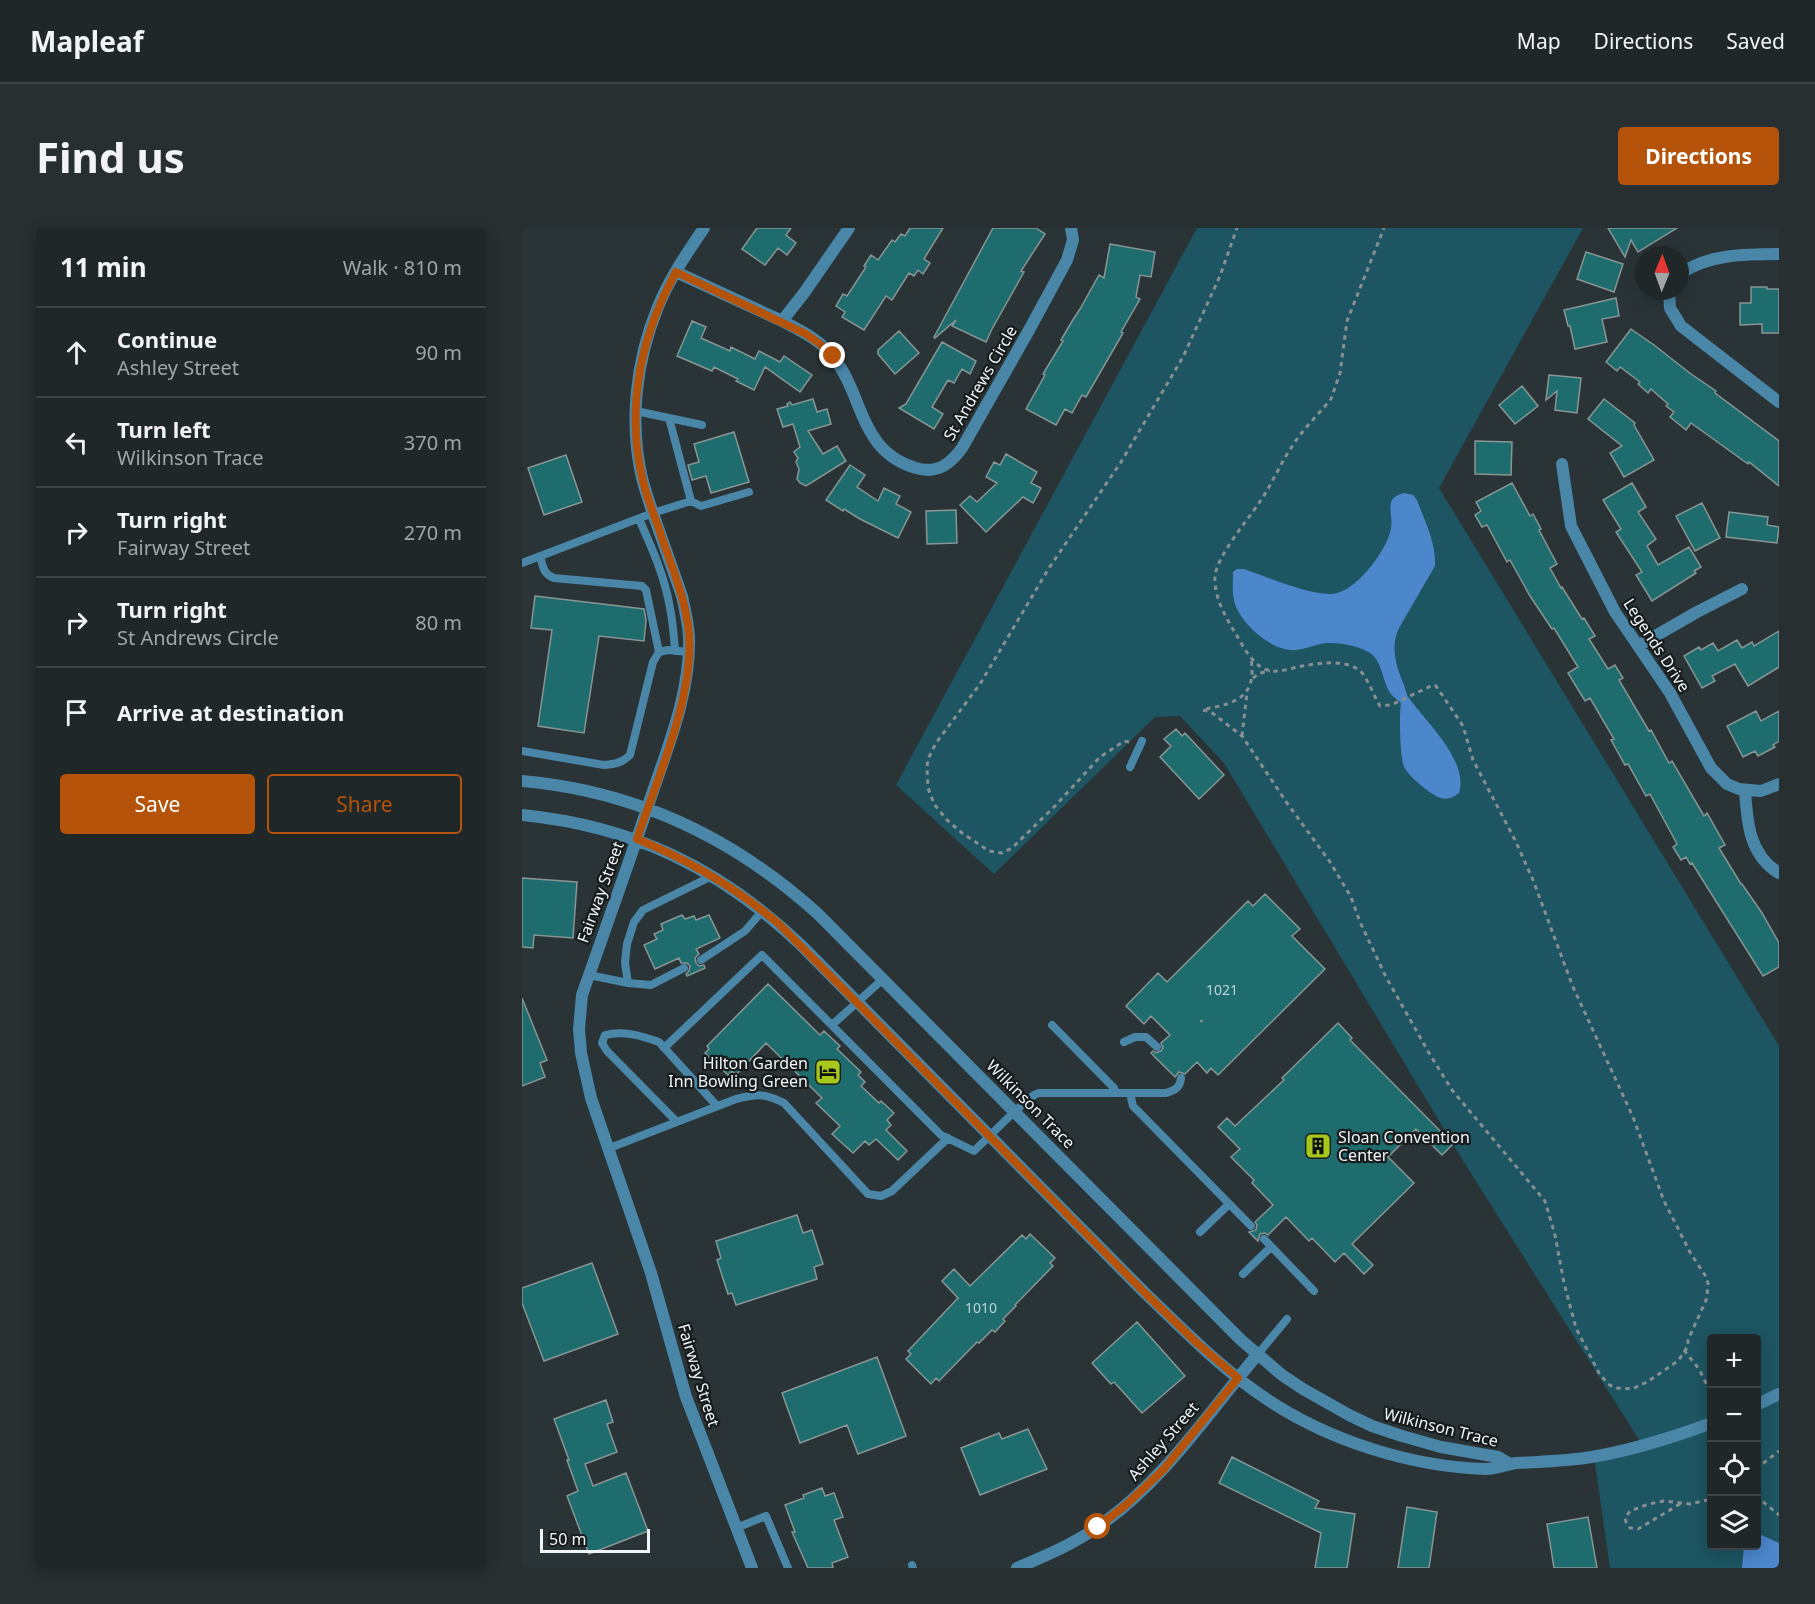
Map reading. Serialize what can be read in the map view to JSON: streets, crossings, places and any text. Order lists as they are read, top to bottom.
{
  "streets": {
    "street": [
      "St Andrews Circle",
      "Legends Drive",
      "Fairway Street",
      "Wilkinson Trace",
      "Ashley Street"
    ]
  },
  "crossings": [
    ["St Andrews Circle", "Fairway Street"],
    ["Fairway Street", "Wilkinson Trace"],
    ["Wilkinson Trace", "Ashley Street"]
  ],
  "places": {
    "hotel": ["Hilton Garden Inn Bowling Green"],
    "building": ["Sloan Convention Center"]
  },
  "house_numbers": ["1021", "1010"],
  "scale_bar": "50 m",
  "north": "top",
  "page": {
    "header": "Mapleaf",
    "nav": ["Map", "Directions", "Saved"],
    "buttons": [
      "Directions",
      ["Save", "Share"]
    ],
    "title": "Find us",
    "heading": ["11 min", "Walk · 810 m"],
    "list": [
      ["Continue", "Ashley Street", "90 m"],
      ["Turn left", "Wilkinson Trace", "370 m"],
      ["Turn right", "Fairway Street", "270 m"],
      ["Turn right", "St Andrews Circle", "80 m"],
      "Arrive at destination"
    ],
    "map_buttons": ["+", "−"],
    "scale": "50 m"
  }
}
